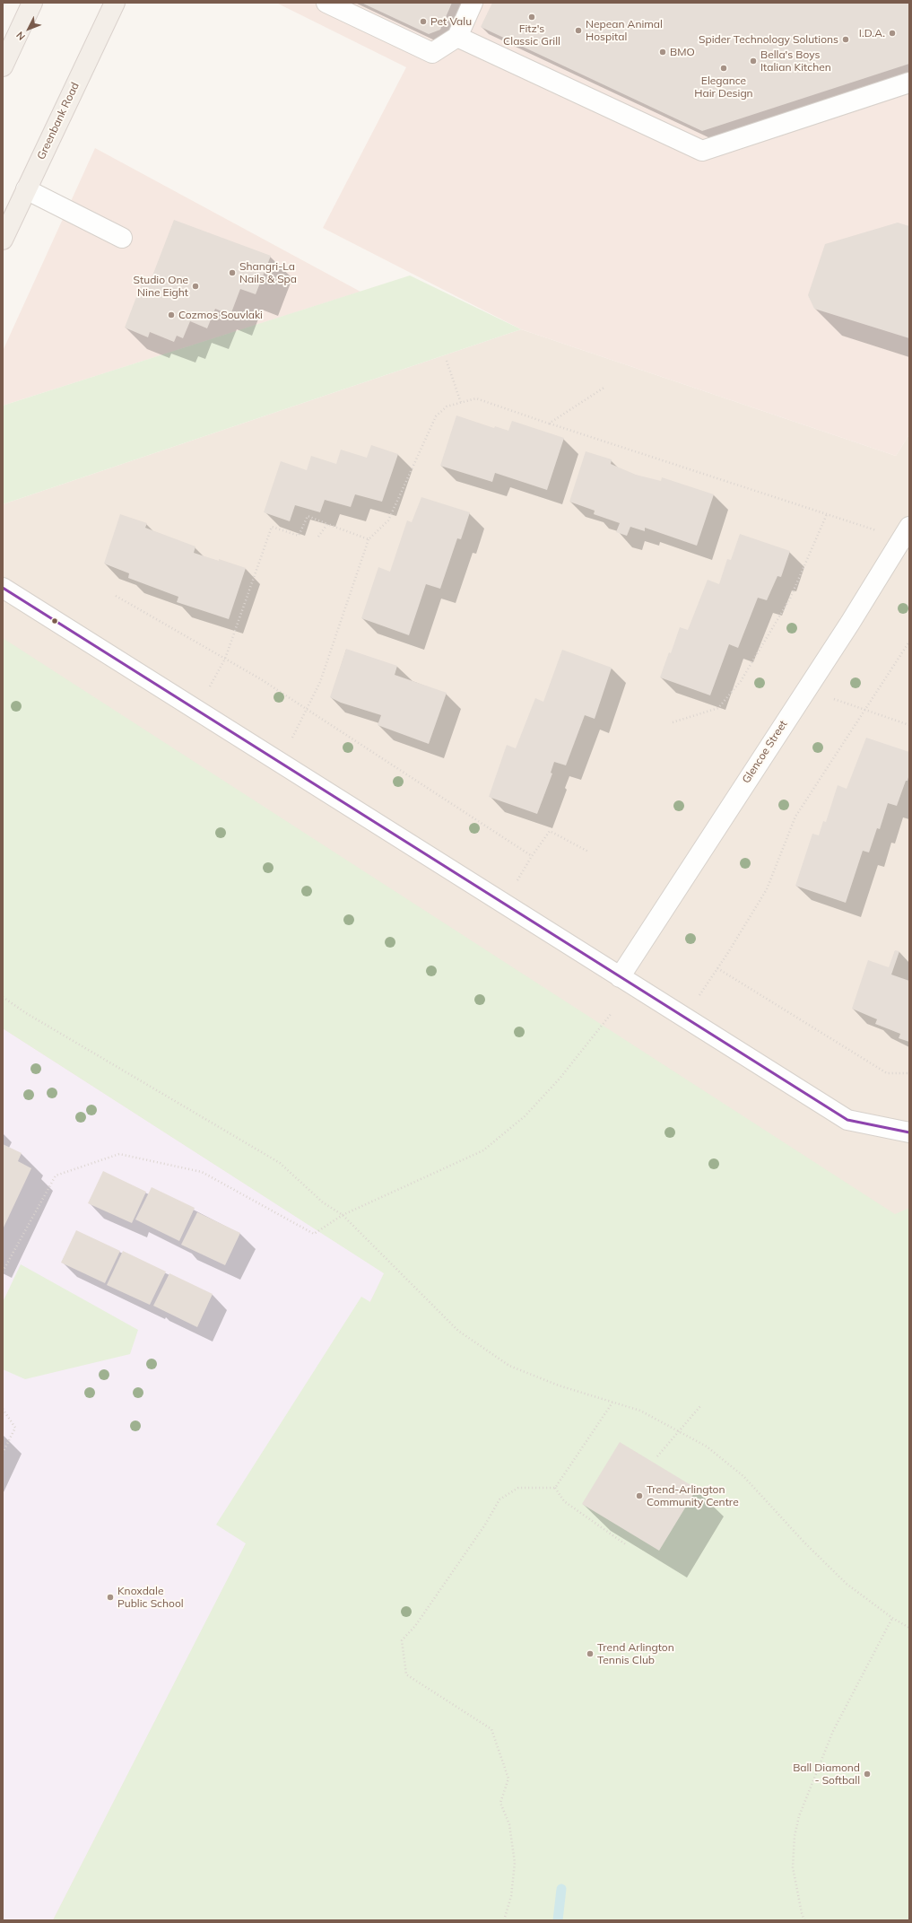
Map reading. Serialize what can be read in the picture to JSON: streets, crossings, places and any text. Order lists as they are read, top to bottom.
{
  "streets": {
    "main road": ["Greenbank Road"],
    "street": ["Glencoe Street"]
  },
  "places": [
    "Fitz's Classic Grill",
    "Pet Valu",
    "Nepean Animal Hospital",
    "I.D.A.",
    "Spider Technology Solutions",
    "BMO",
    "Bella's Boys Italian Kitchen",
    "Elegance Hair Design",
    "Shangri-La Nails & Spa",
    "Studio One Nine Eight",
    "Cozmos Souvlaki",
    "Trend-Arlington Community Centre",
    "Knoxdale Public School",
    "Trend Arlington Tennis Club",
    "Ball Diamond - Softball"
  ],
  "north": "bottom left"
}
